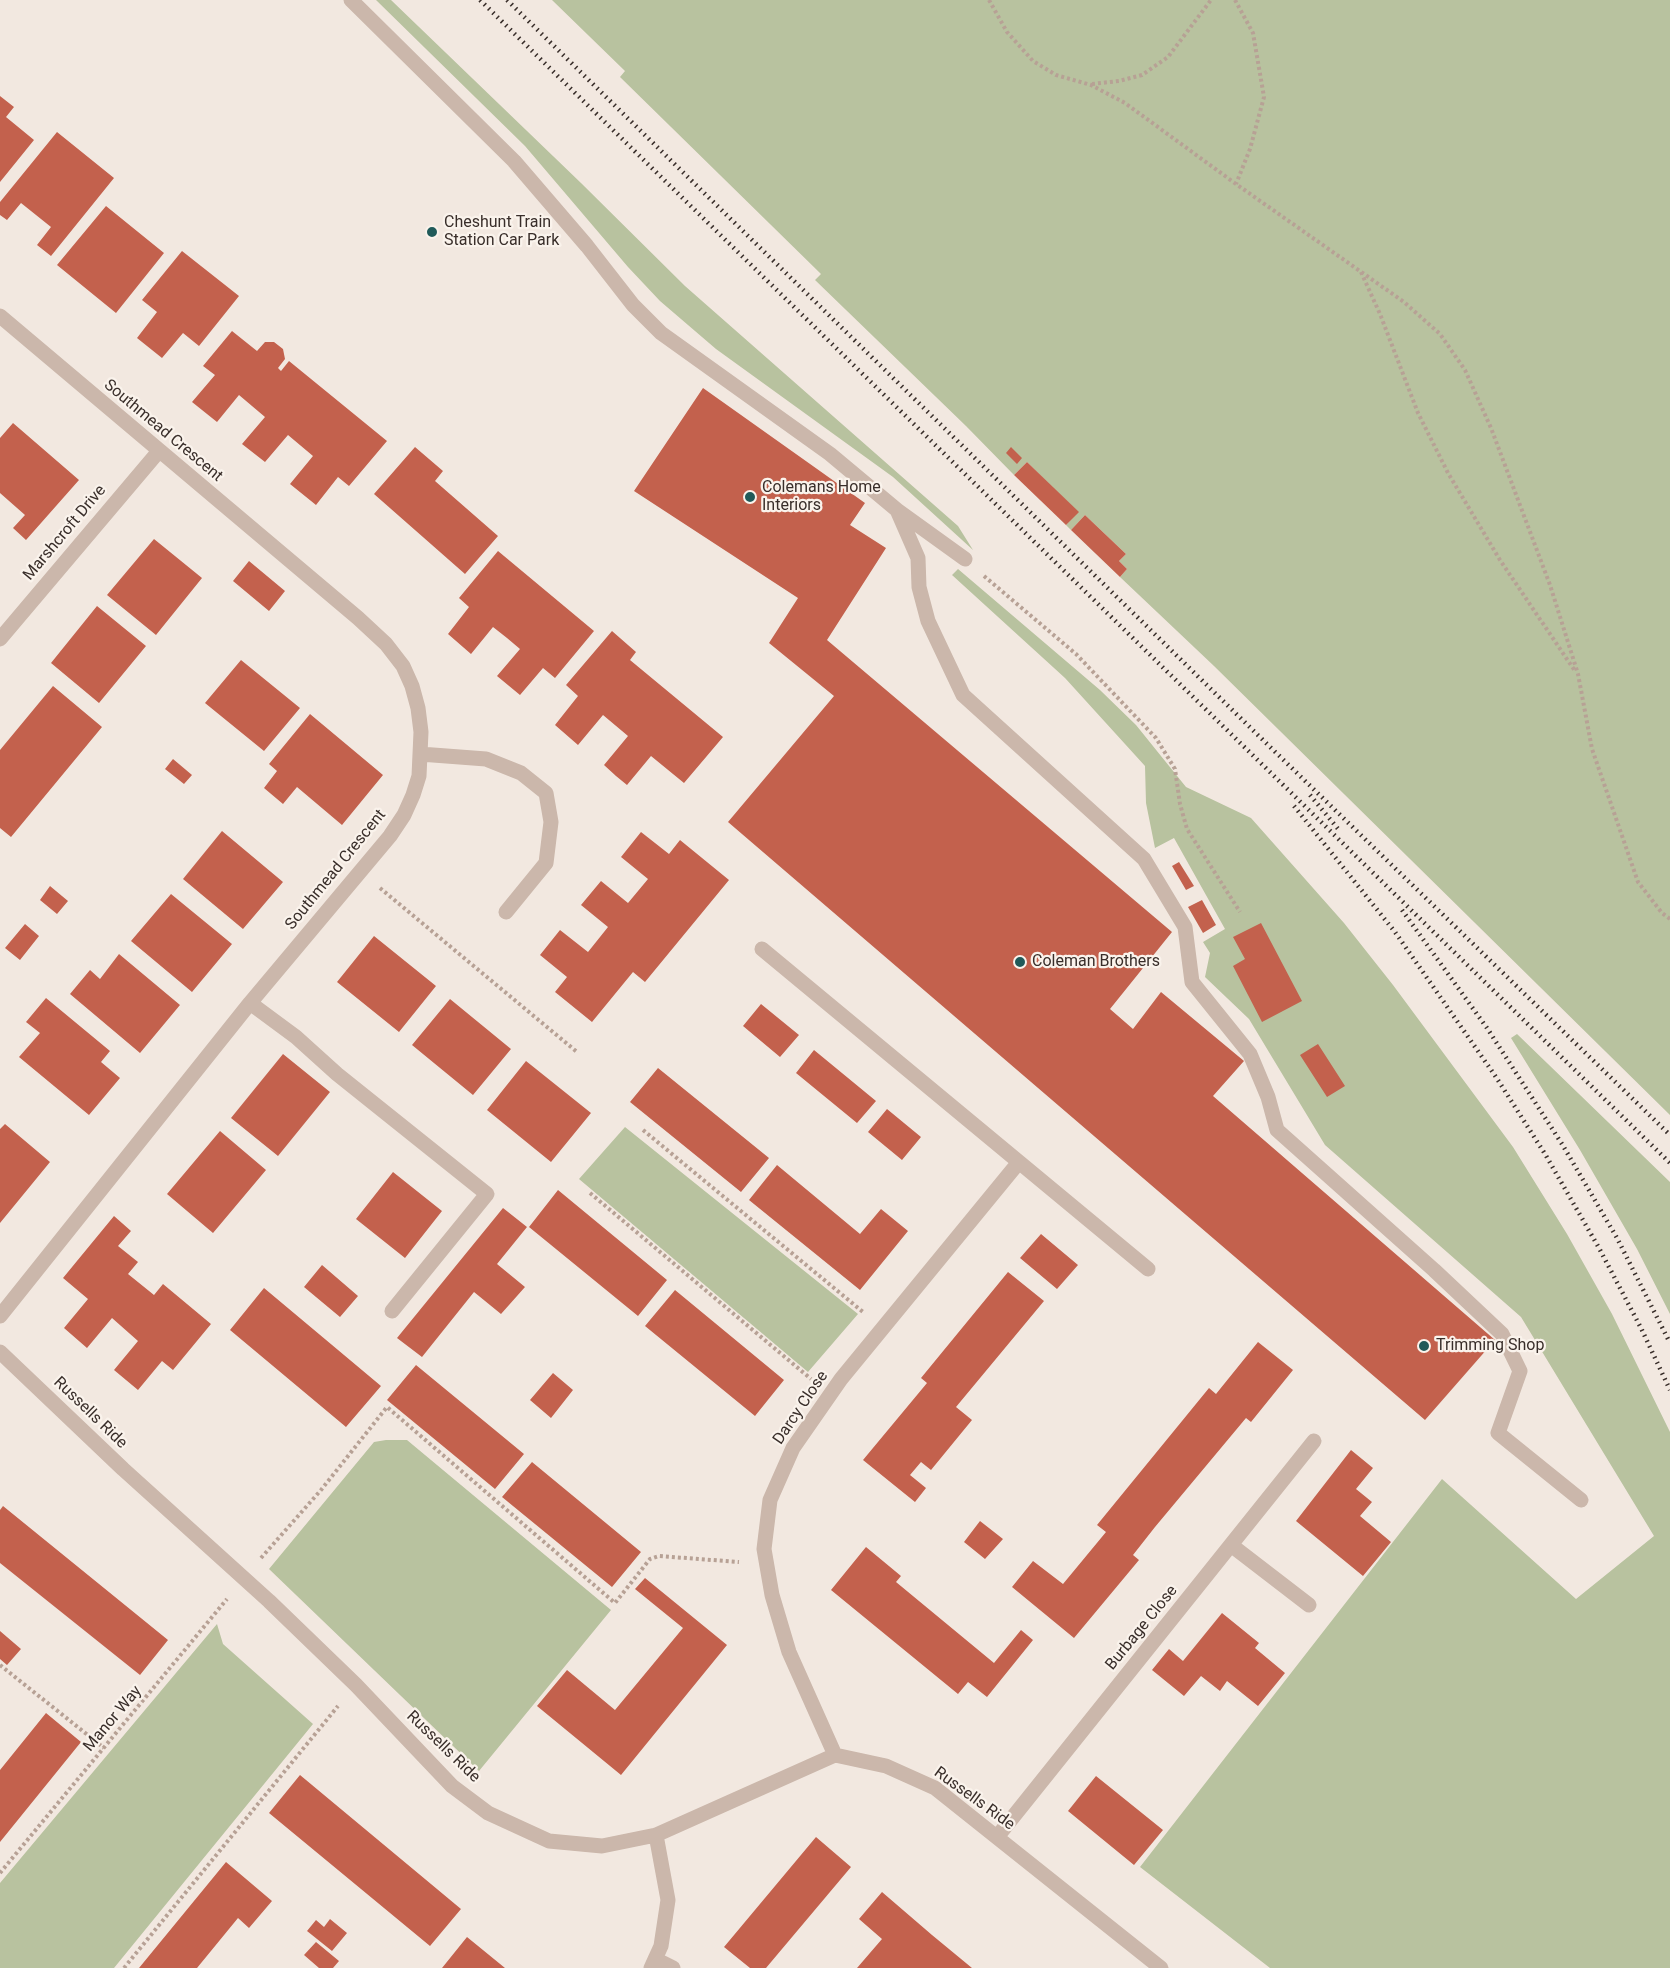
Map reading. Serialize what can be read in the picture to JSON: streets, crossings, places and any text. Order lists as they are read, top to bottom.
{
  "streets": {
    "street": [
      "Southmead Crescent",
      "Marshcroft Drive",
      "Darcy Close",
      "Russells Ride",
      "Burbage Close"
    ],
    "path": ["Manor Way"]
  },
  "crossings": [
    ["Southmead Crescent", "Marshcroft Drive"],
    ["Darcy Close", "Russells Ride"],
    ["Darcy Close", "Manor Way"],
    ["Russells Ride", "Burbage Close"],
    ["Russells Ride", "Manor Way"]
  ],
  "places": [
    "Cheshunt Train Station Car Park",
    "Colemans Home Interiors",
    "Coleman Brothers",
    "Trimming Shop"
  ]
}
